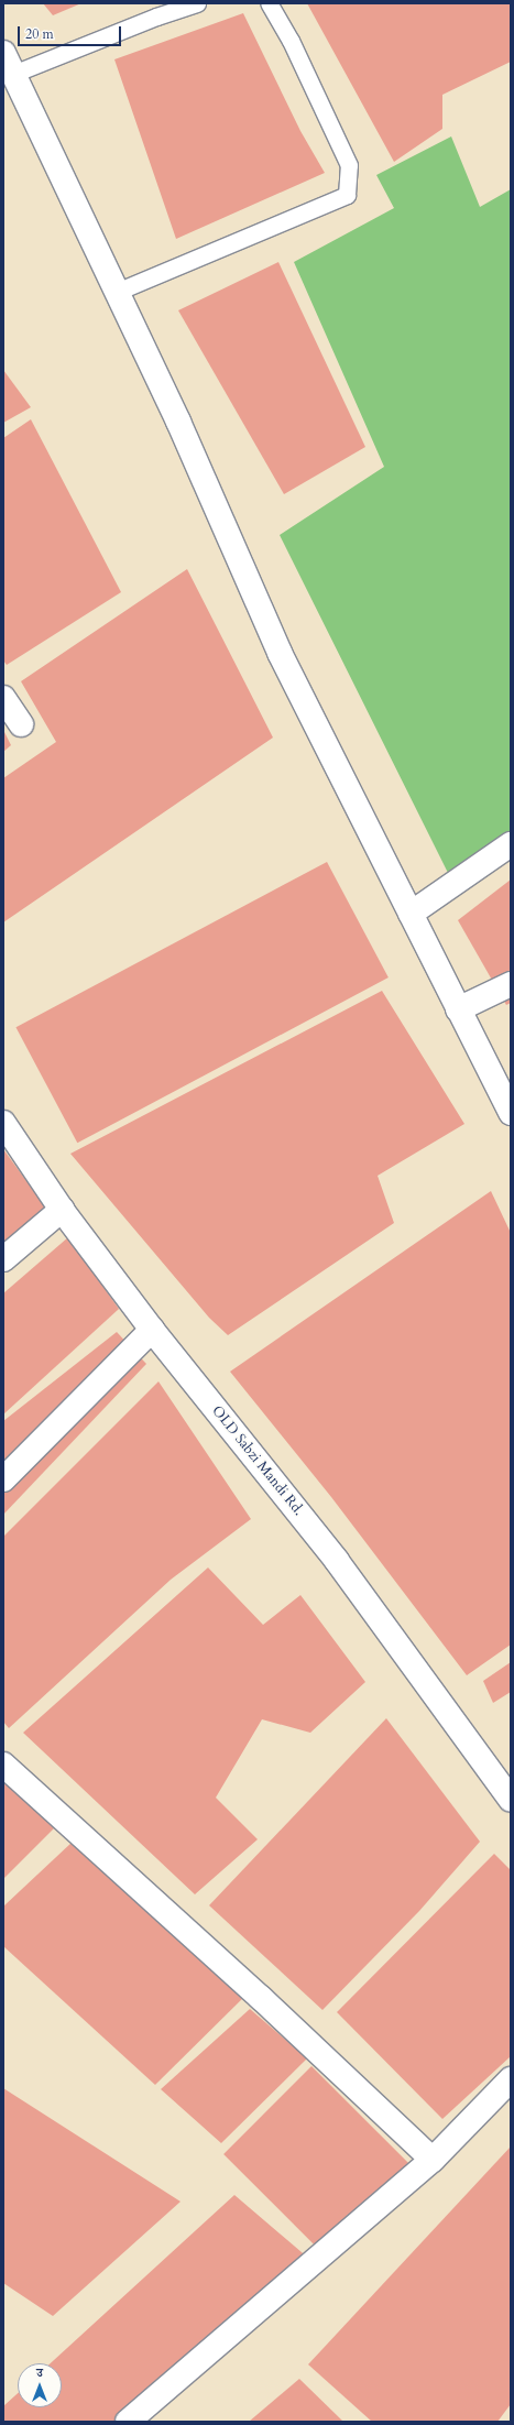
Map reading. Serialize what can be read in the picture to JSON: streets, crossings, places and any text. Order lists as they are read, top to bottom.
{
  "streets": {
    "street": ["OLD Sabzi Mandi Rd."]
  },
  "scale_bar": "20 m",
  "north": "top"
}
